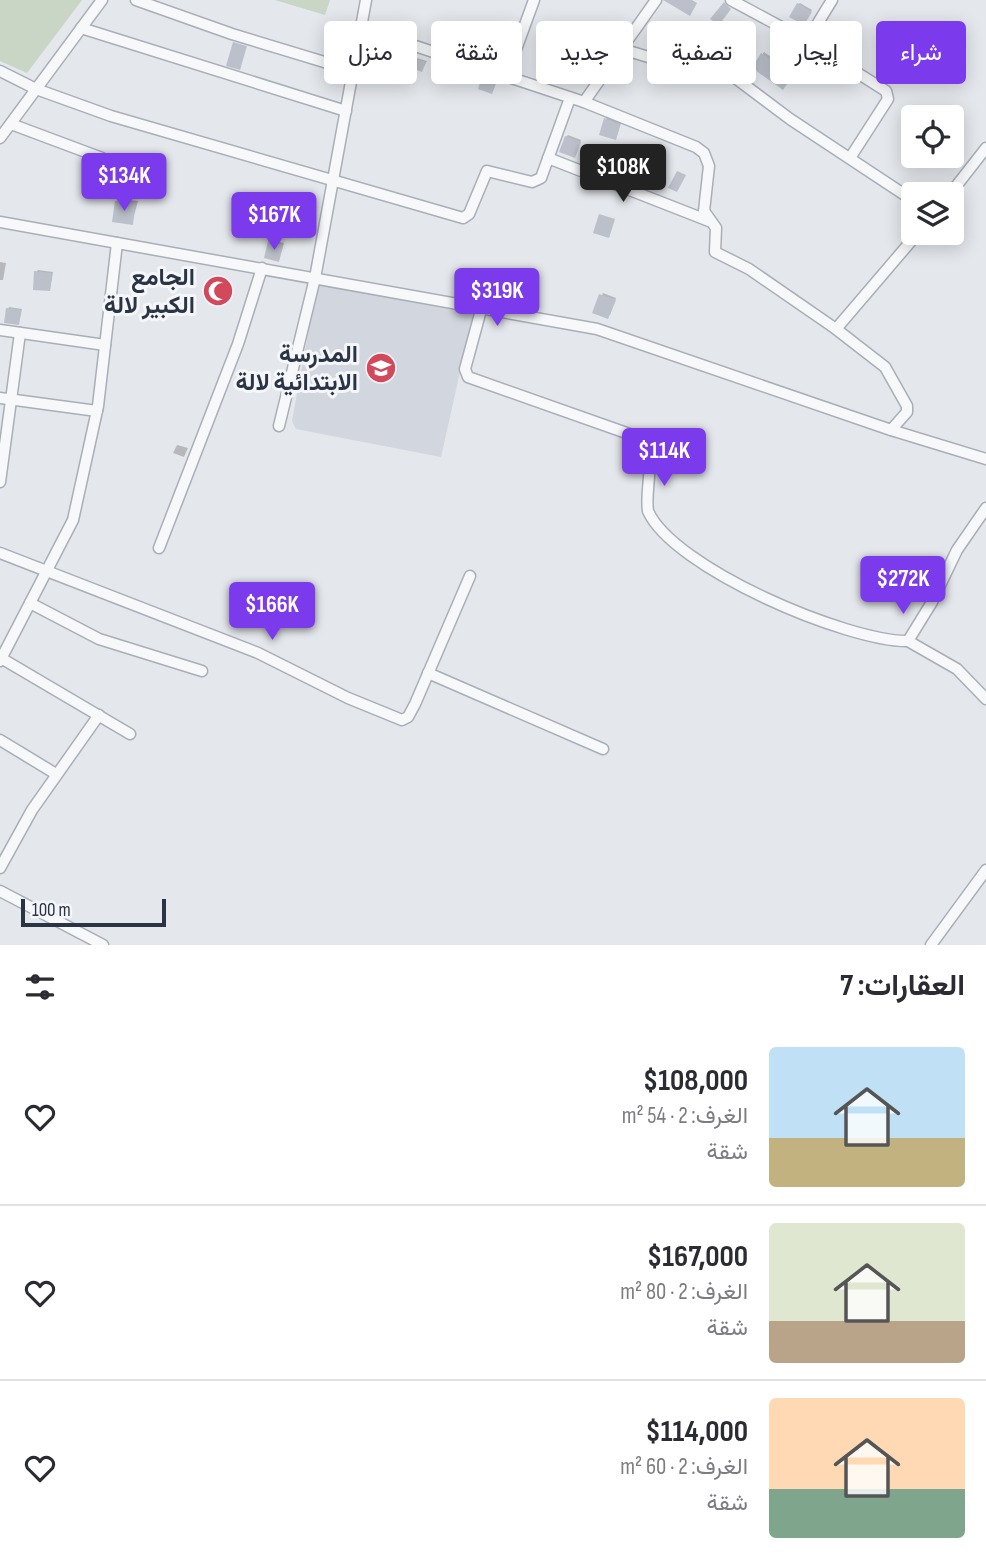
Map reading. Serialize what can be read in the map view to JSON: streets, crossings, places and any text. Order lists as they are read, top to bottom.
{
  "places": {
    "mosque": ["الجامع الكبير لالة"],
    "school or university": ["المدرسة الابتدائية لالة"]
  },
  "scale_bar": "100 m",
  "page": {
    "chip": [
      "شراء",
      "إيجار",
      "تصفية",
      "جديد",
      "شقة",
      "منزل"
    ],
    "price": [
      "$108K",
      "$134K",
      "$167K",
      "$319K",
      "$114K",
      "$272K",
      "$166K"
    ],
    "scale": "100 m",
    "heading": "العقارات: 7",
    "list": [
      {
        "name": "$108,000",
        "note": "الغرف: 2 · 54 m² · شقة"
      },
      {
        "name": "$167,000",
        "note": "الغرف: 2 · 80 m² · شقة"
      },
      {
        "name": "$114,000",
        "note": "الغرف: 2 · 60 m² · شقة"
      }
    ]
  }
}
